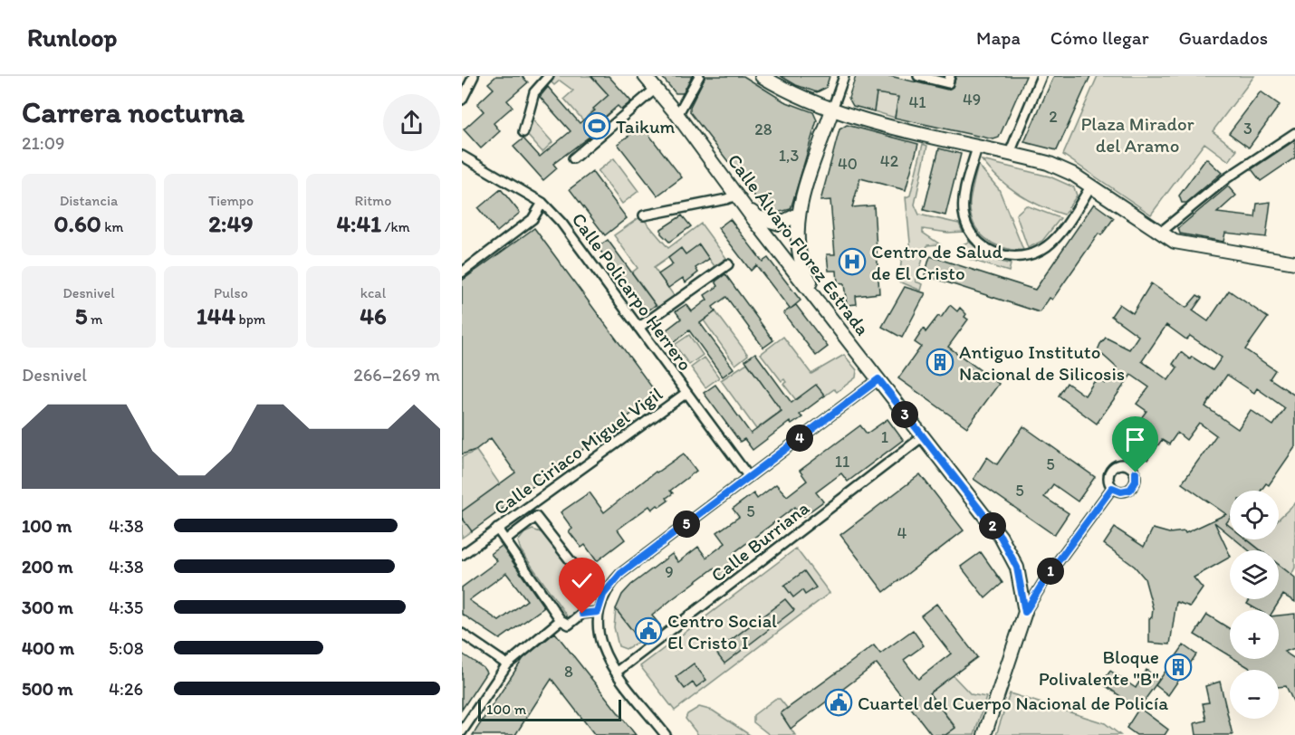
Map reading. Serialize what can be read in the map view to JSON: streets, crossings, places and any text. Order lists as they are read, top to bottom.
{
  "streets": {
    "street": [
      "Calle Álvaro Florez Estrada",
      "Calle Policarpo Herrero",
      "Calle Ciriaco Miguel Vigil",
      "Calle Burriana"
    ]
  },
  "crossings": [
    ["Calle Álvaro Florez Estrada", "Calle Burriana"],
    ["Calle Policarpo Herrero", "Calle Ciriaco Miguel Vigil"]
  ],
  "parks": ["Plaza Mirador del Aramo"],
  "places": {
    "sports": ["Taikum"],
    "hospital": ["Centro de Salud de El Cristo"],
    "building": ["Antiguo Instituto Nacional de Silicosis", "Bloque Polivalente \"B\""],
    "public building": ["Centro Social El Cristo I", "Cuartel del Cuerpo Nacional de Policía"]
  },
  "house_numbers": [
    "49",
    "41",
    "2",
    "3",
    "28",
    "1,3",
    "42",
    "40",
    "1",
    "11",
    "5",
    "5",
    "5",
    "4",
    "9",
    "8"
  ],
  "scale_bar": "100 m",
  "page": {
    "header": "Runloop",
    "nav": ["Mapa", "Cómo llegar", "Guardados"],
    "heading": ["Carrera nocturna", "21:09"],
    "stats": [
      ["Distancia", "0.60 km"],
      ["Tiempo", "2:49"],
      ["Ritmo", "4:41 /km"],
      ["Desnivel", "5 m"],
      ["Pulso", "144 bpm"],
      ["kcal", "46"]
    ],
    "chart": ["Desnivel", "266–269 m"],
    "pins": [
      "3",
      "4",
      "5",
      "2",
      "1"
    ],
    "map_buttons": ["+", "−"],
    "list": [
      {
        "name": "100 m",
        "note": "4:38"
      },
      {
        "name": "200 m",
        "note": "4:38"
      },
      {
        "name": "300 m",
        "note": "4:35"
      },
      {
        "name": "400 m",
        "note": "5:08"
      },
      {
        "name": "500 m",
        "note": "4:26"
      }
    ],
    "scale": "100 m"
  }
}
